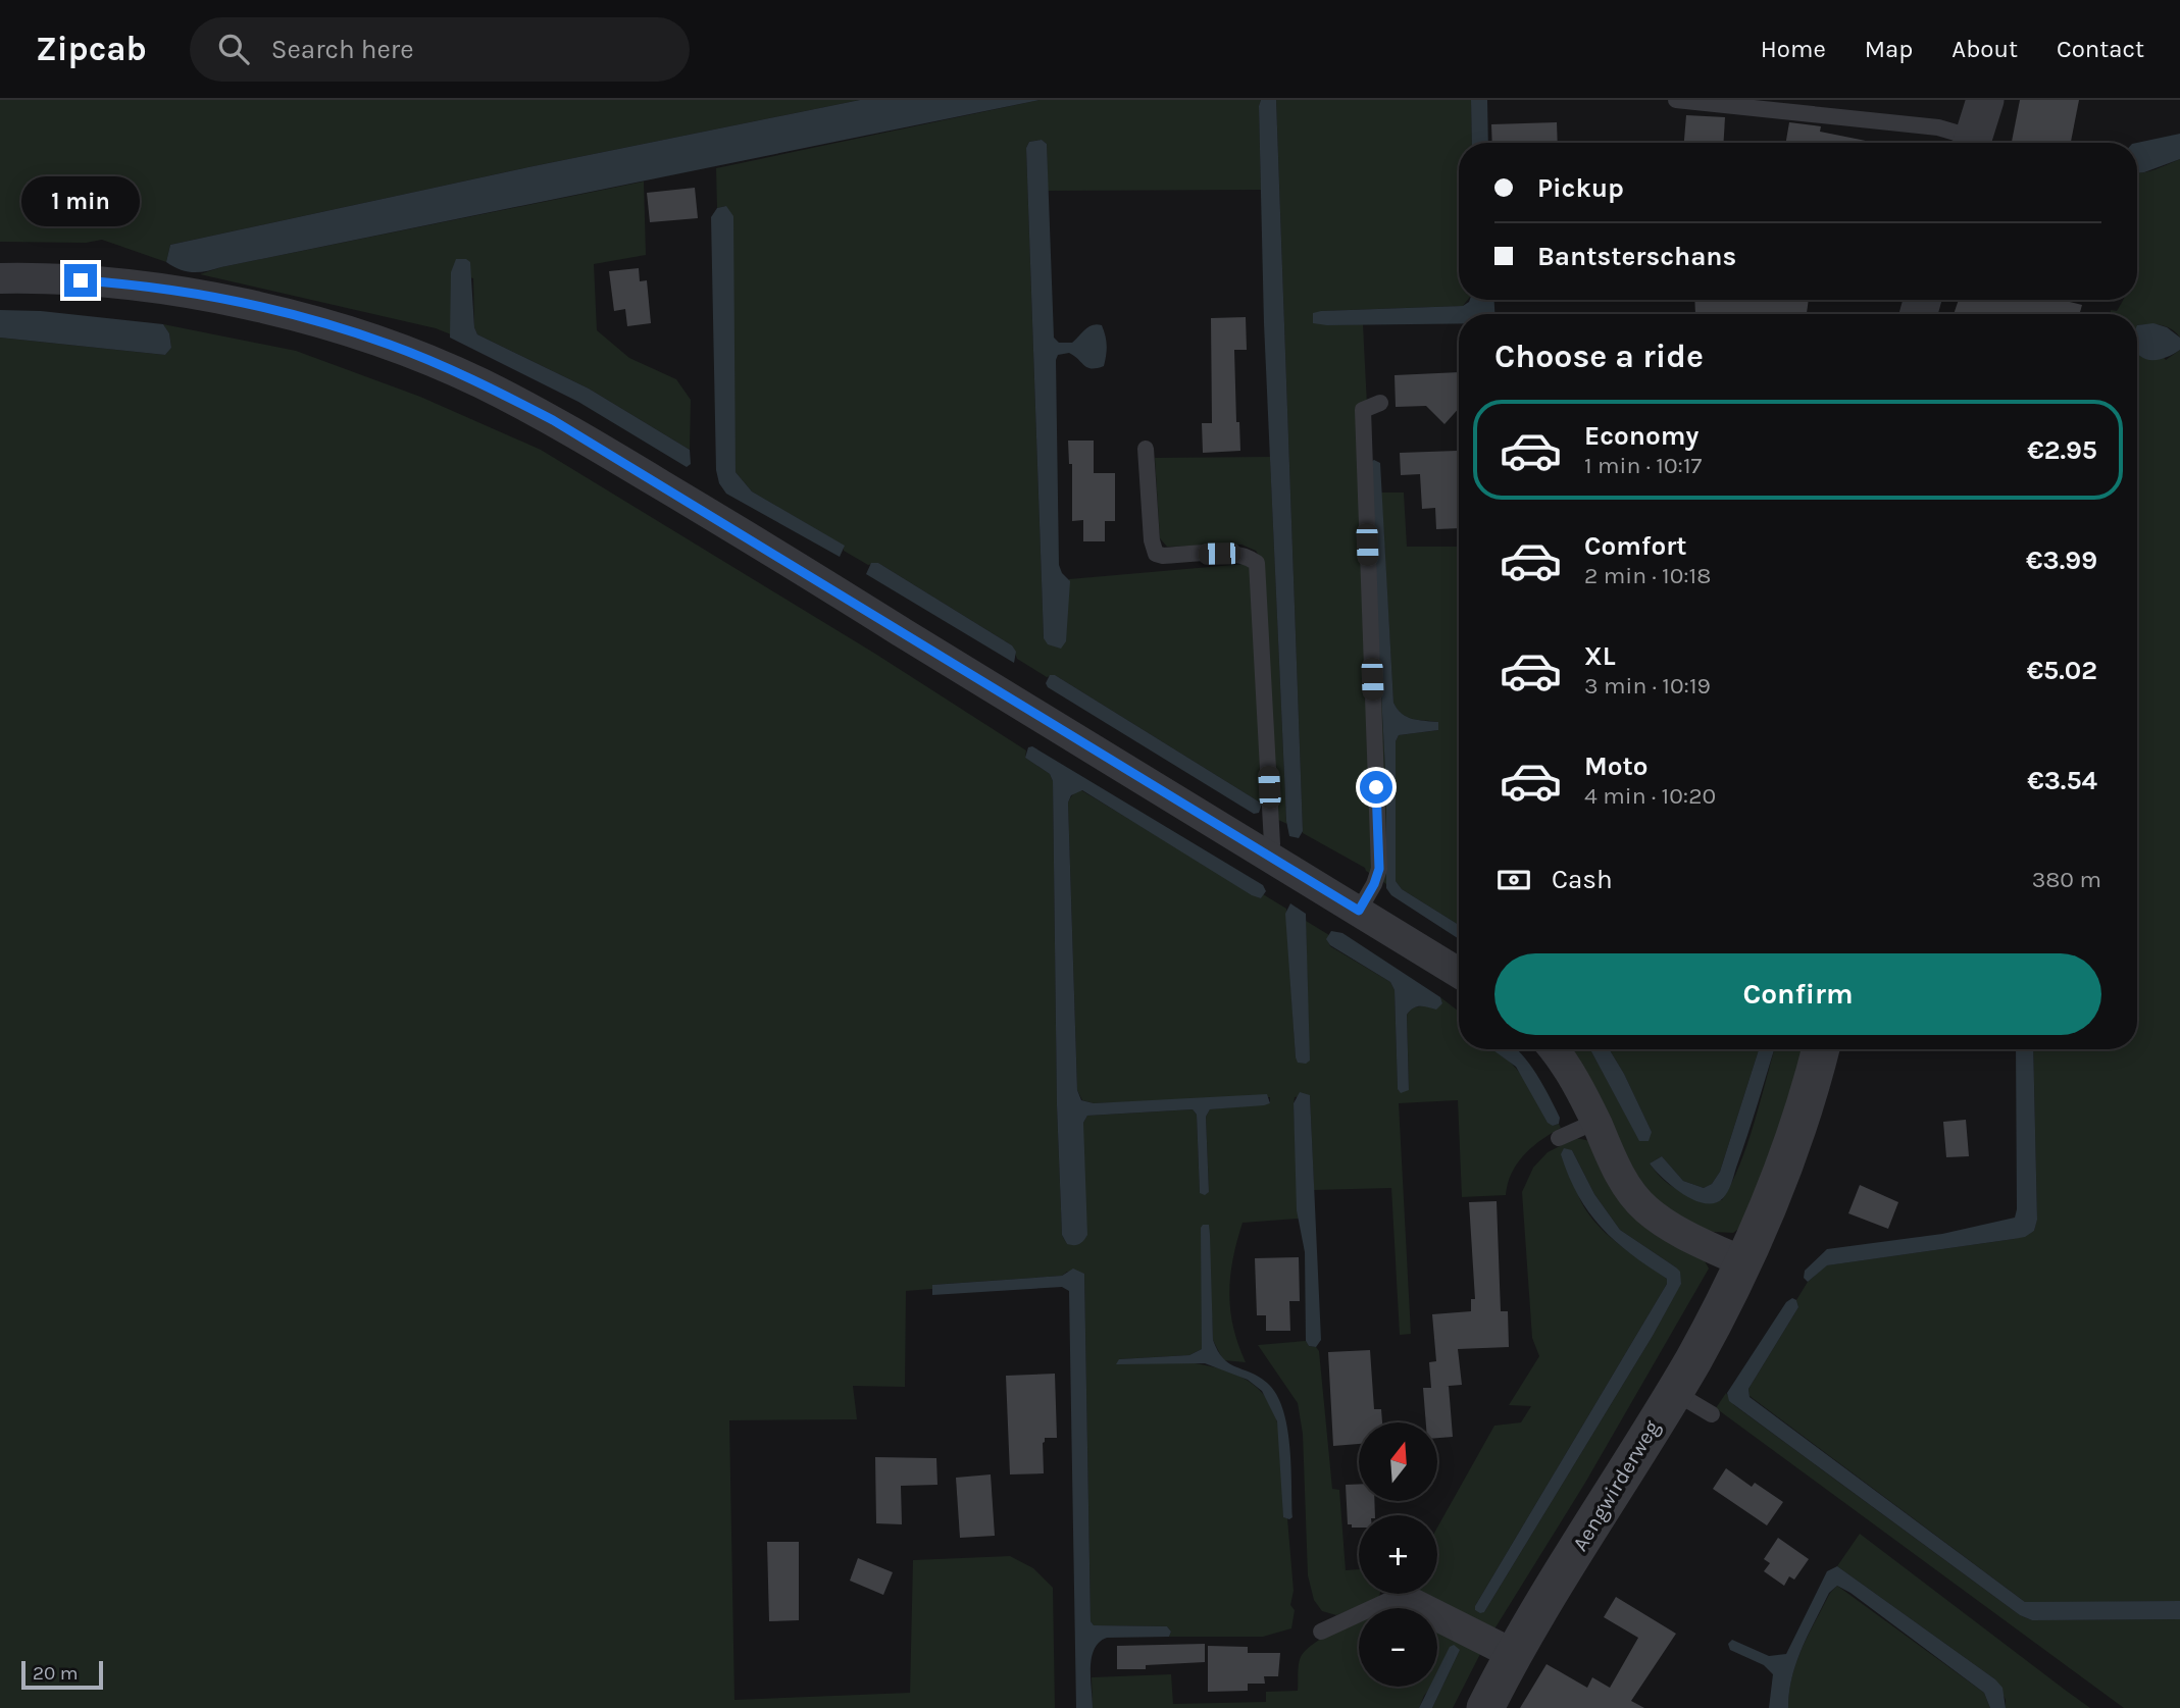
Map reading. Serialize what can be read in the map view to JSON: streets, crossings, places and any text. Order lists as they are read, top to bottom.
{
  "streets": {
    "street": ["Aengwirderweg"]
  },
  "scale_bar": "20 m",
  "north": "top",
  "page": {
    "header": "Zipcab",
    "search": "Search here",
    "nav": [
      "Home",
      "Map",
      "About",
      "Contact"
    ],
    "banner": ["Pickup", "Bantsterschans"],
    "bubble": "1 min",
    "heading": "Choose a ride",
    "list": [
      {
        "name": "Economy",
        "note": "1 min · 10:17",
        "value": "€2.95"
      },
      {
        "name": "Comfort",
        "note": "2 min · 10:18",
        "value": "€3.99"
      },
      {
        "name": "XL",
        "note": "3 min · 10:19",
        "value": "€5.02"
      },
      {
        "name": "Moto",
        "note": "4 min · 10:20",
        "value": "€3.54"
      }
    ],
    "pay": ["Cash", "380 m"],
    "buttons": "Confirm",
    "map_buttons": ["+", "−"],
    "scale": "20 m"
  }
}
